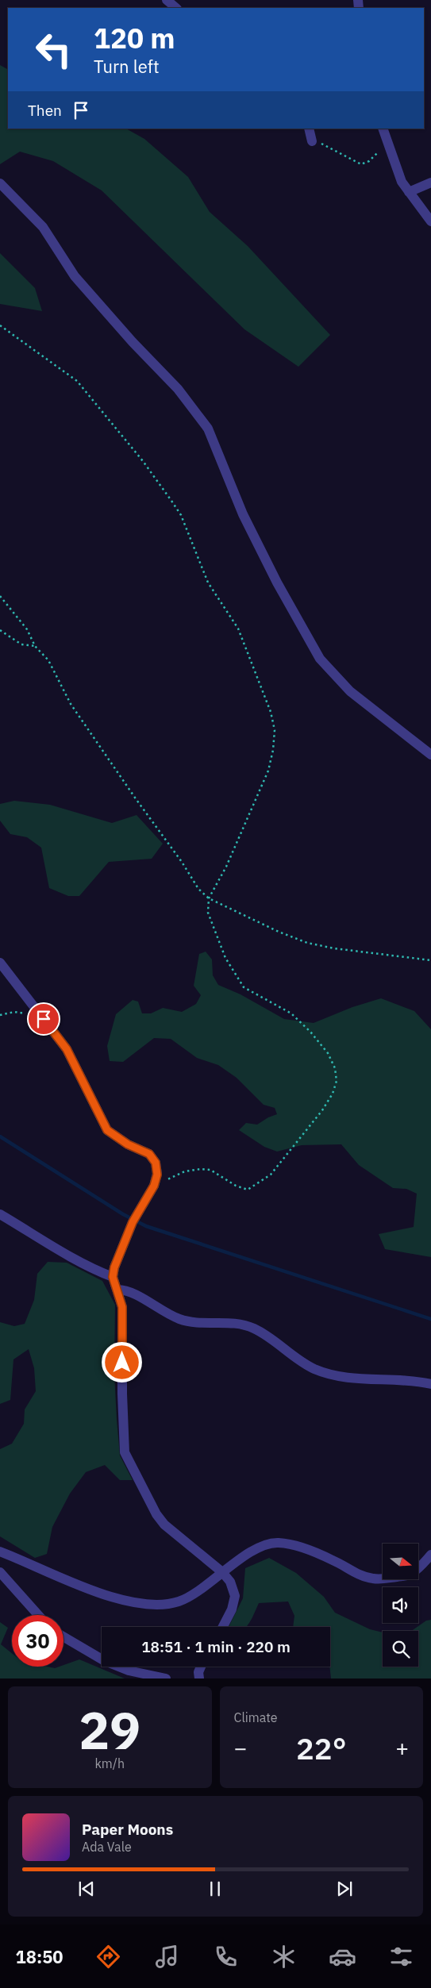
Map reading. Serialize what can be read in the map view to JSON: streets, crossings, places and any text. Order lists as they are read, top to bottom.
{
  "north": "right",
  "page": {
    "turn": ["120 m", "Turn left"],
    "then": "Then",
    "limit": "30",
    "trip": "18:51 · 1 min · 220 m",
    "tile": [
      ["29", "km/h"],
      "Climate"
    ],
    "heat": ["−", "22°", "+"],
    "song": ["Paper Moons", "Ada Vale"],
    "tabs": "18:50"
  }
}
